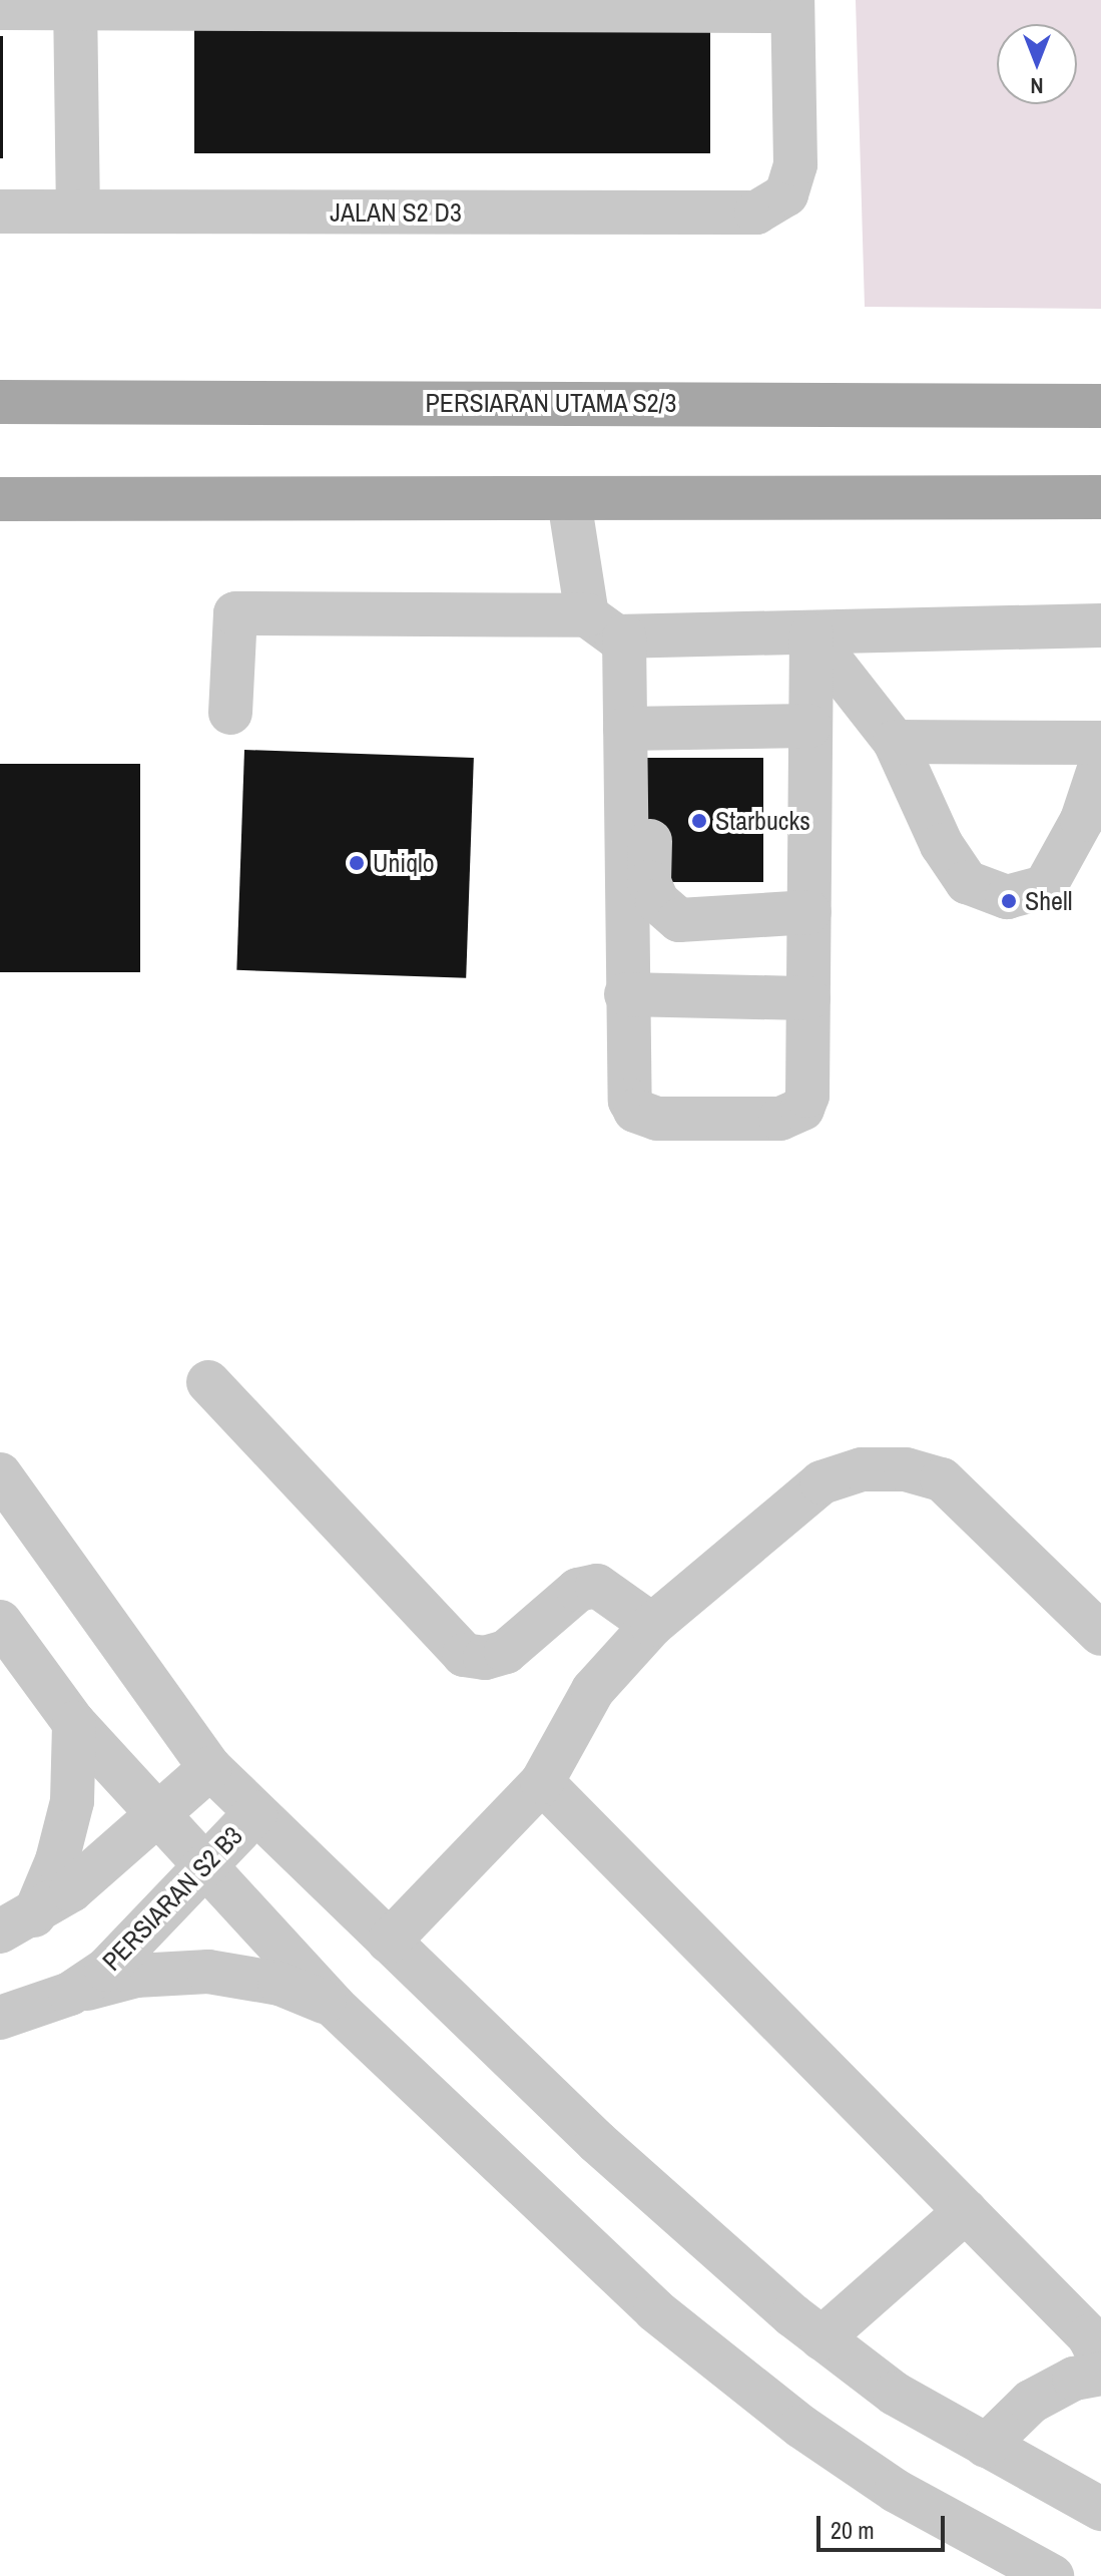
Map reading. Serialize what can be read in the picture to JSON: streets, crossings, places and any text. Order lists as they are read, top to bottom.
{
  "streets": {
    "main road": ["PERSIARAN UTAMA S2/3"],
    "street": ["JALAN S2 D3", "PERSIARAN S2 B3"]
  },
  "places": ["Starbucks", "Uniqlo", "Shell"],
  "scale_bar": "20 m",
  "north": "bottom"
}
